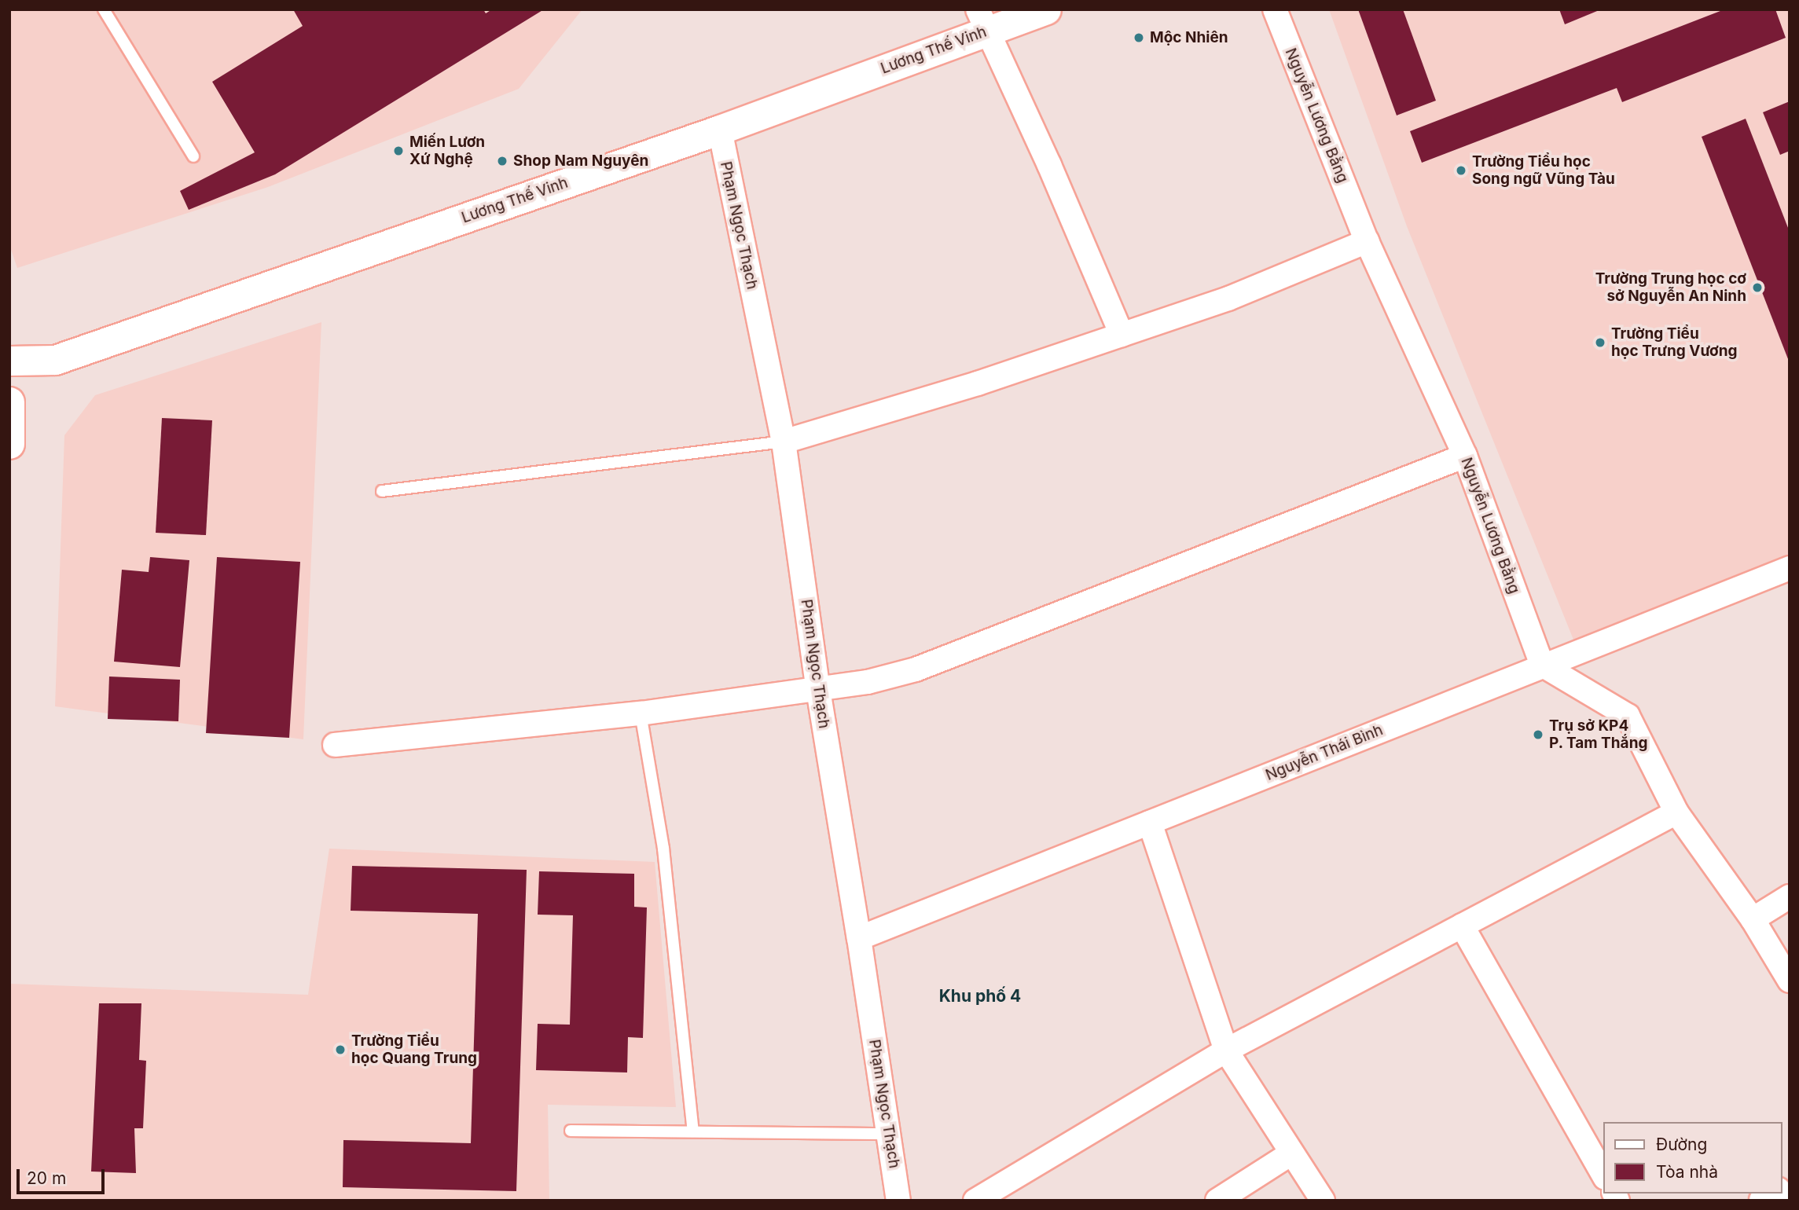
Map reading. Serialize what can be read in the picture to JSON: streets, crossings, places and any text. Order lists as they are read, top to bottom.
{
  "streets": {
    "street": [
      "Lương Thế Vinh",
      "Nguyễn Lương Bằng",
      "Phạm Ngọc Thạch",
      "Nguyễn Thái Bình"
    ]
  },
  "crossings": [
    ["Lương Thế Vinh", "Phạm Ngọc Thạch"],
    ["Nguyễn Lương Bằng", "Nguyễn Thái Bình"],
    ["Phạm Ngọc Thạch", "Nguyễn Thái Bình"]
  ],
  "districts": ["Khu phố 4"],
  "places": [
    "Mộc Nhiên",
    "Miến Lươn Xứ Nghệ",
    "Shop Nam Nguyên",
    "Trường Tiểu học Song ngữ Vũng Tàu",
    "Trường Trung học cơ sở Nguyễn An Ninh",
    "Trường Tiểu học Trưng Vương",
    "Trụ sở KP4 P. Tam Thắng",
    "Trường Tiểu học Quang Trung"
  ],
  "legend": ["Đường", "Tòa nhà"],
  "scale_bar": "20 m"
}
